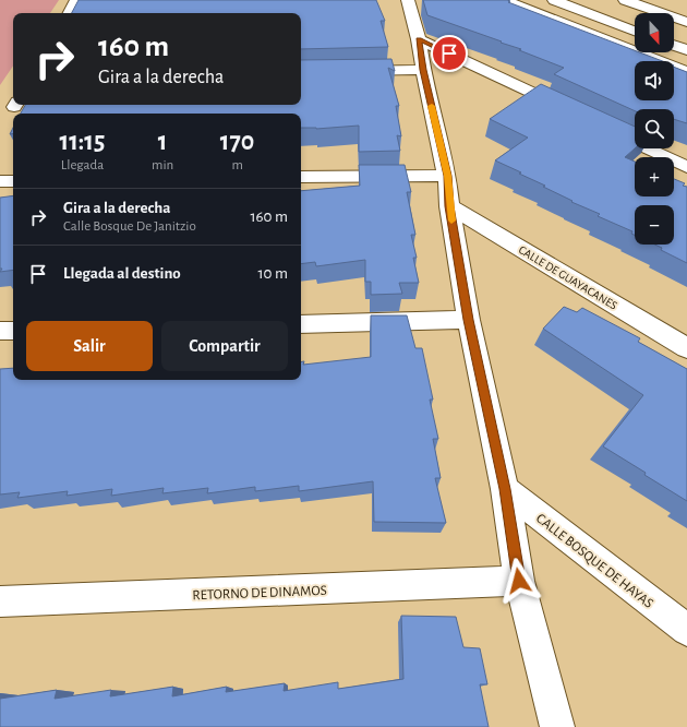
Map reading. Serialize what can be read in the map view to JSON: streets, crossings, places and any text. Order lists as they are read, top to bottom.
{
  "streets": {
    "street": ["CALLE DE GUAYACANES", "CALLE BOSQUE DE HAYAS", "RETORNO DE DINAMOS"]
  },
  "north": "bottom",
  "page": {
    "map_buttons": ["+", "−"],
    "turn": ["160 m", "Gira a la derecha"],
    "eta": [
      "11:15",
      "Llegada",
      "1",
      "min",
      "170",
      "m"
    ],
    "list": [
      {
        "name": "Gira a la derecha",
        "note": "Calle Bosque De Janitzio",
        "value": "160 m"
      },
      {
        "name": "Llegada al destino",
        "value": "10 m"
      }
    ],
    "buttons": ["Salir", "Compartir"]
  }
}
